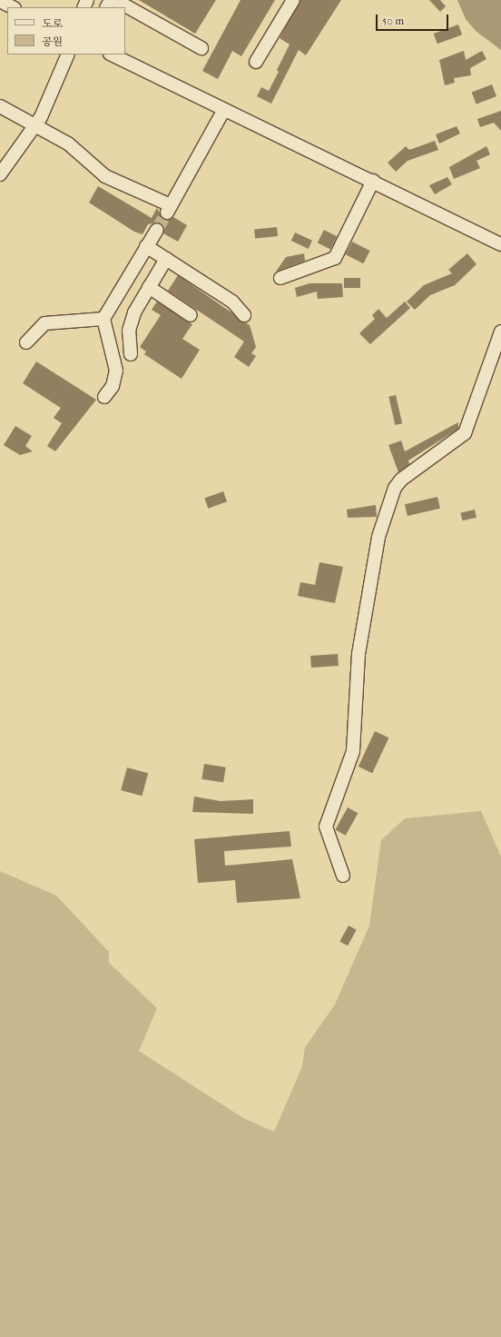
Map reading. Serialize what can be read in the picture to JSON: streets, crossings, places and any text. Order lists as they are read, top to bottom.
{
  "legend": ["도로", "공원"],
  "scale_bar": "50 m"
}
